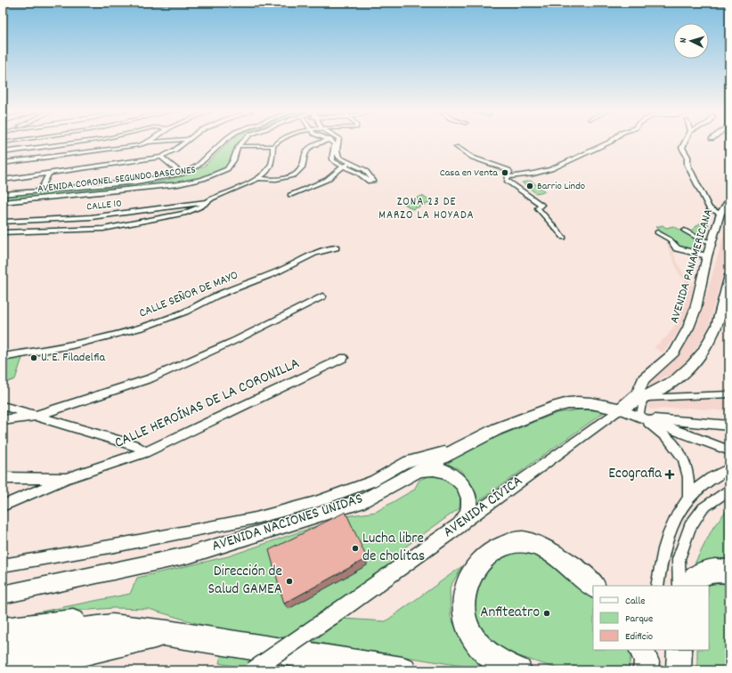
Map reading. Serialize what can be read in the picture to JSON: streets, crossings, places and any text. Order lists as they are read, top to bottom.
{
  "streets": {
    "street": [
      "AVENIDA CORONEL SEGUNDO BASCONES",
      "CALLE 10",
      "AVENIDA PANAMERICANA",
      "CALLE SEÑOR DE MAYO",
      "CALLE HEROÍNAS DE LA CORONILLA",
      "AVENIDA CÍVICA",
      "AVENIDA NACIONES UNIDAS"
    ]
  },
  "crossings": [
    ["AVENIDA PANAMERICANA", "AVENIDA CÍVICA"],
    ["AVENIDA PANAMERICANA", "AVENIDA NACIONES UNIDAS"],
    ["AVENIDA CÍVICA", "AVENIDA NACIONES UNIDAS"]
  ],
  "districts": ["ZONA 23 DE MARZO LA HOYADA"],
  "places": {
    "other": [
      "Casa en Venta",
      "Barrio Lindo",
      "U. E. Filadelfia",
      "Lucha libre de cholitas",
      "Dirección de Salud GAMEA",
      "Anfiteatro"
    ],
    "health": ["Ecografia"]
  },
  "legend": ["Calle", "Parque", "Edificio"],
  "north": "left"
}
